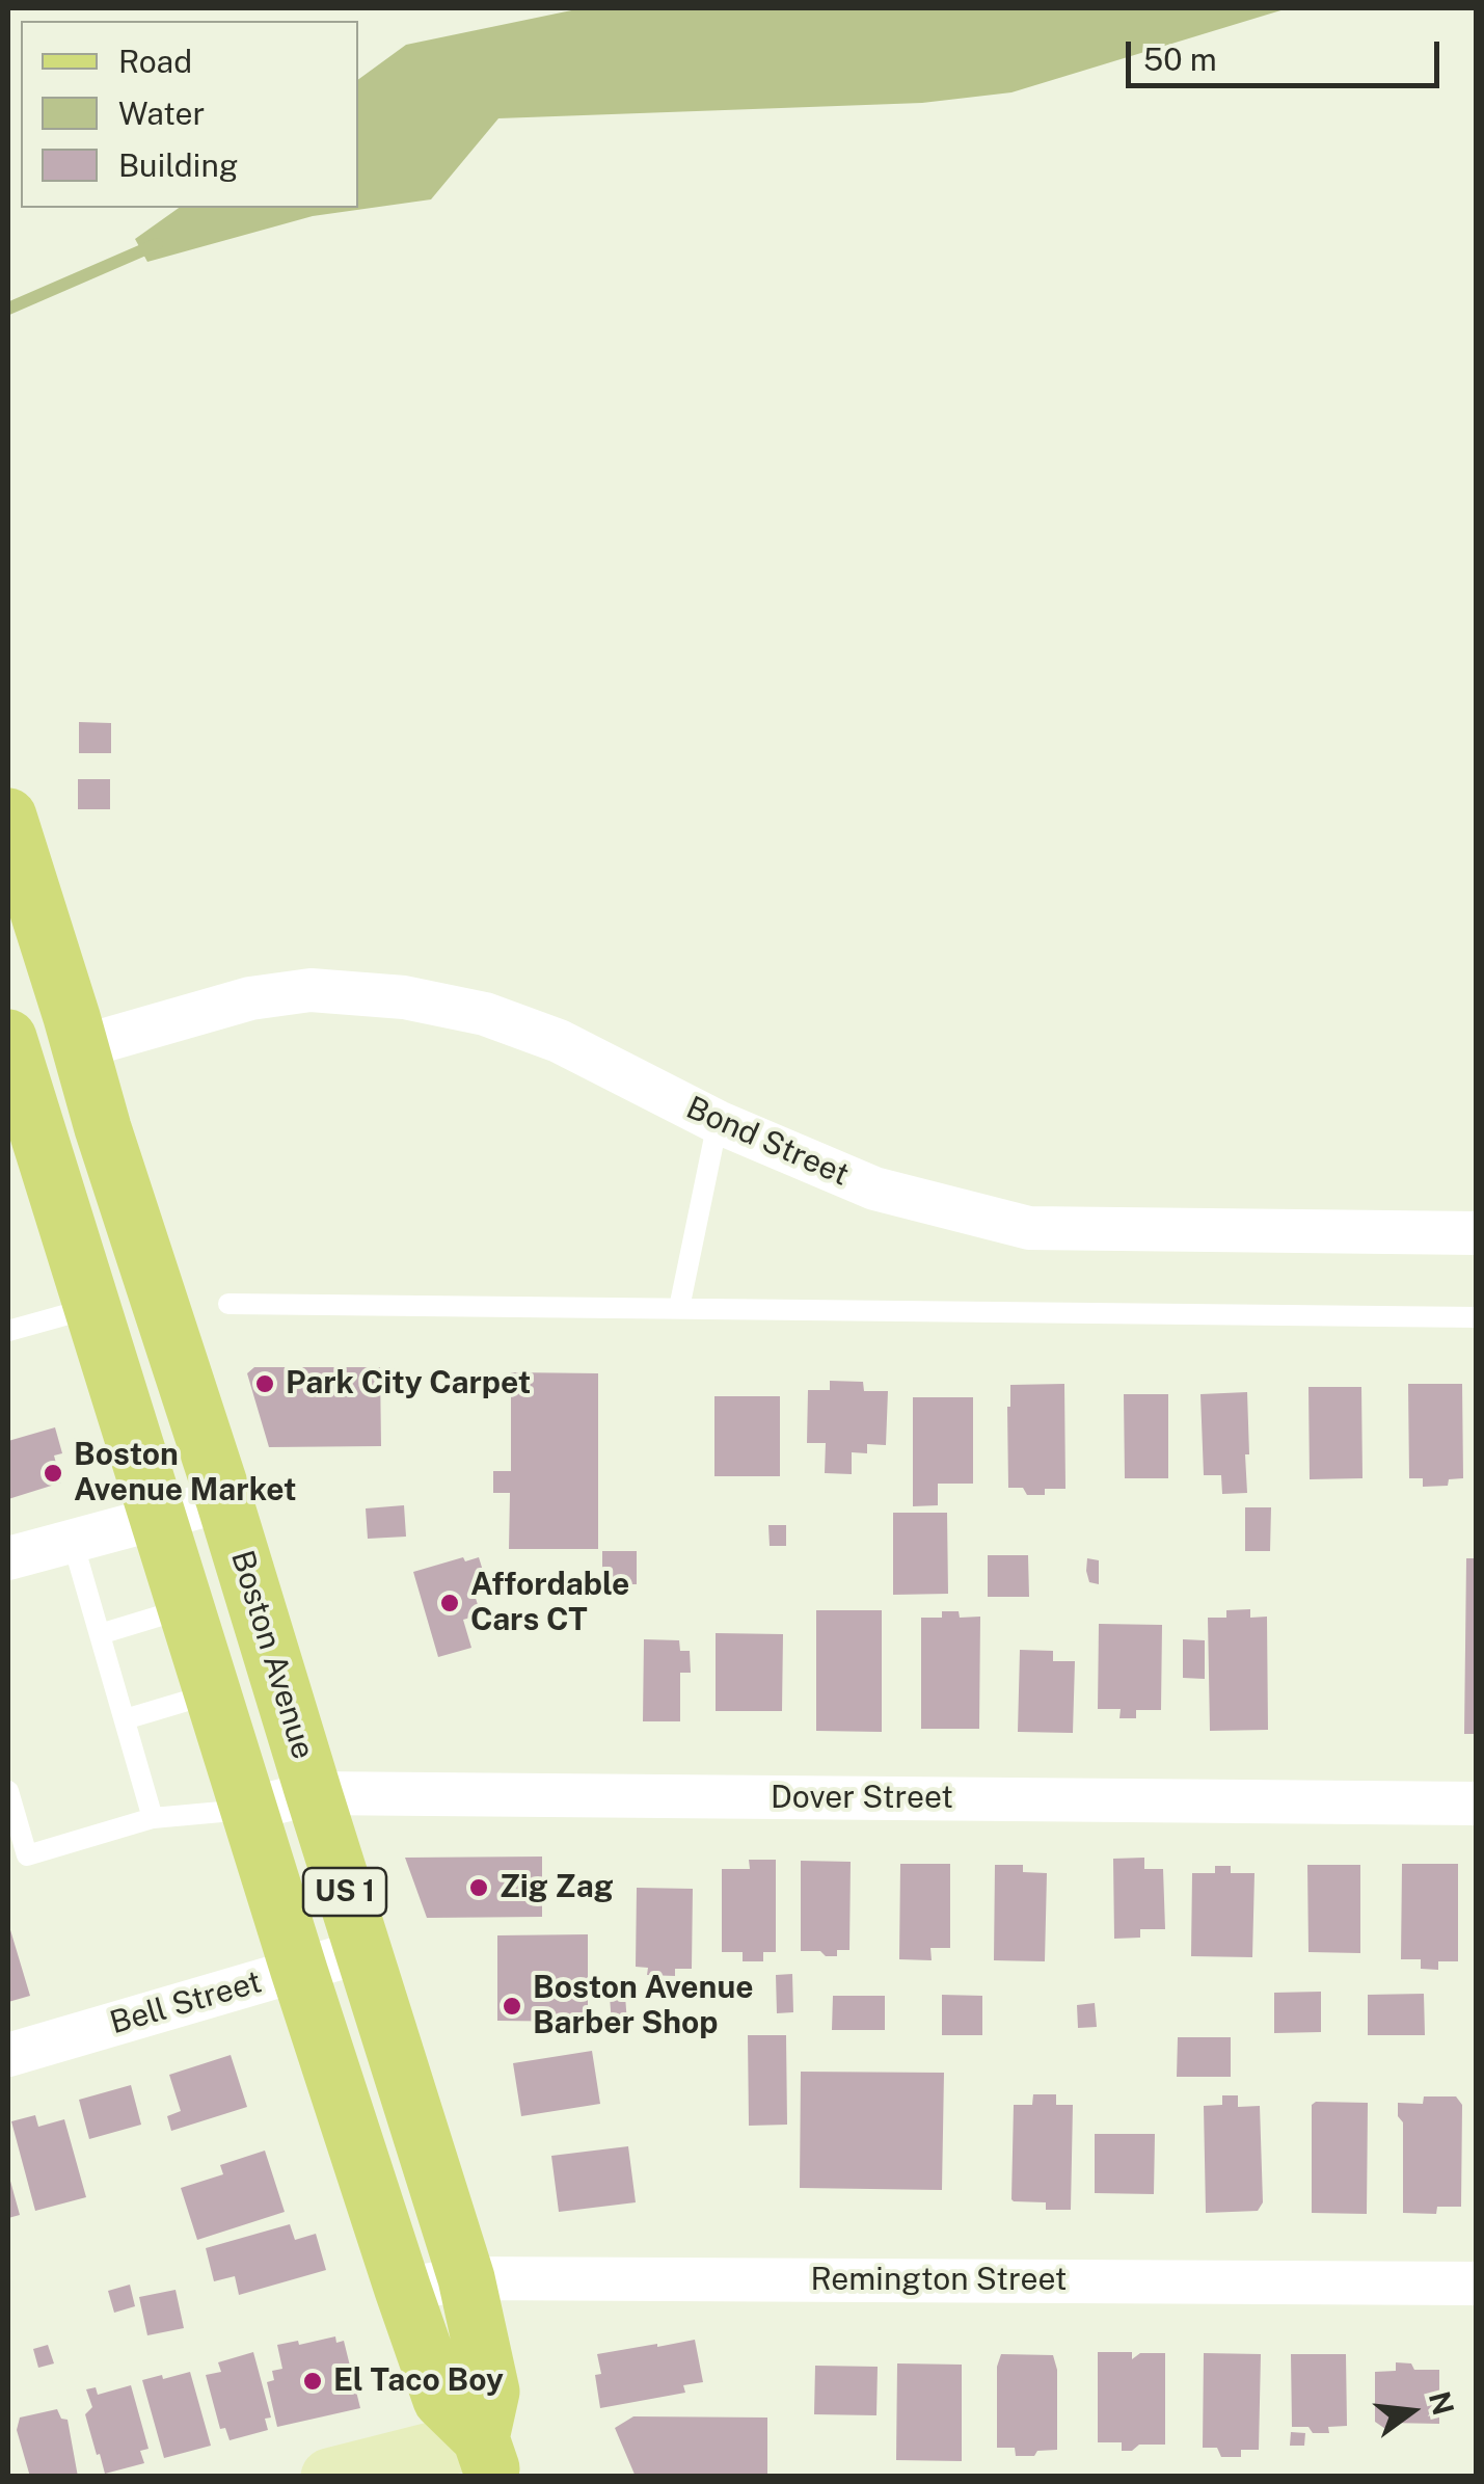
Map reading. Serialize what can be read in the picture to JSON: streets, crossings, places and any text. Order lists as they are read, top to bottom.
{
  "streets": {
    "main road": ["Boston Avenue", "US 1"],
    "street": [
      "Bond Street",
      "Dover Street",
      "Bell Street",
      "Remington Street"
    ]
  },
  "crossings": [
    ["Bond Street", "Boston Avenue"],
    ["Boston Avenue", "Dover Street"],
    ["Boston Avenue", "US 1"],
    ["Boston Avenue", "Bell Street"],
    ["Boston Avenue", "Remington Street"],
    ["Dover Street", "US 1"],
    ["US 1", "Bell Street"],
    ["US 1", "Remington Street"]
  ],
  "places": [
    "Park City Carpet",
    "Boston Avenue Market",
    "Affordable Cars CT",
    "Zig Zag",
    "Boston Avenue Barber Shop",
    "El Taco Boy"
  ],
  "legend": ["Road", "Water", "Building"],
  "scale_bar": "50 m",
  "north": "right"
}
